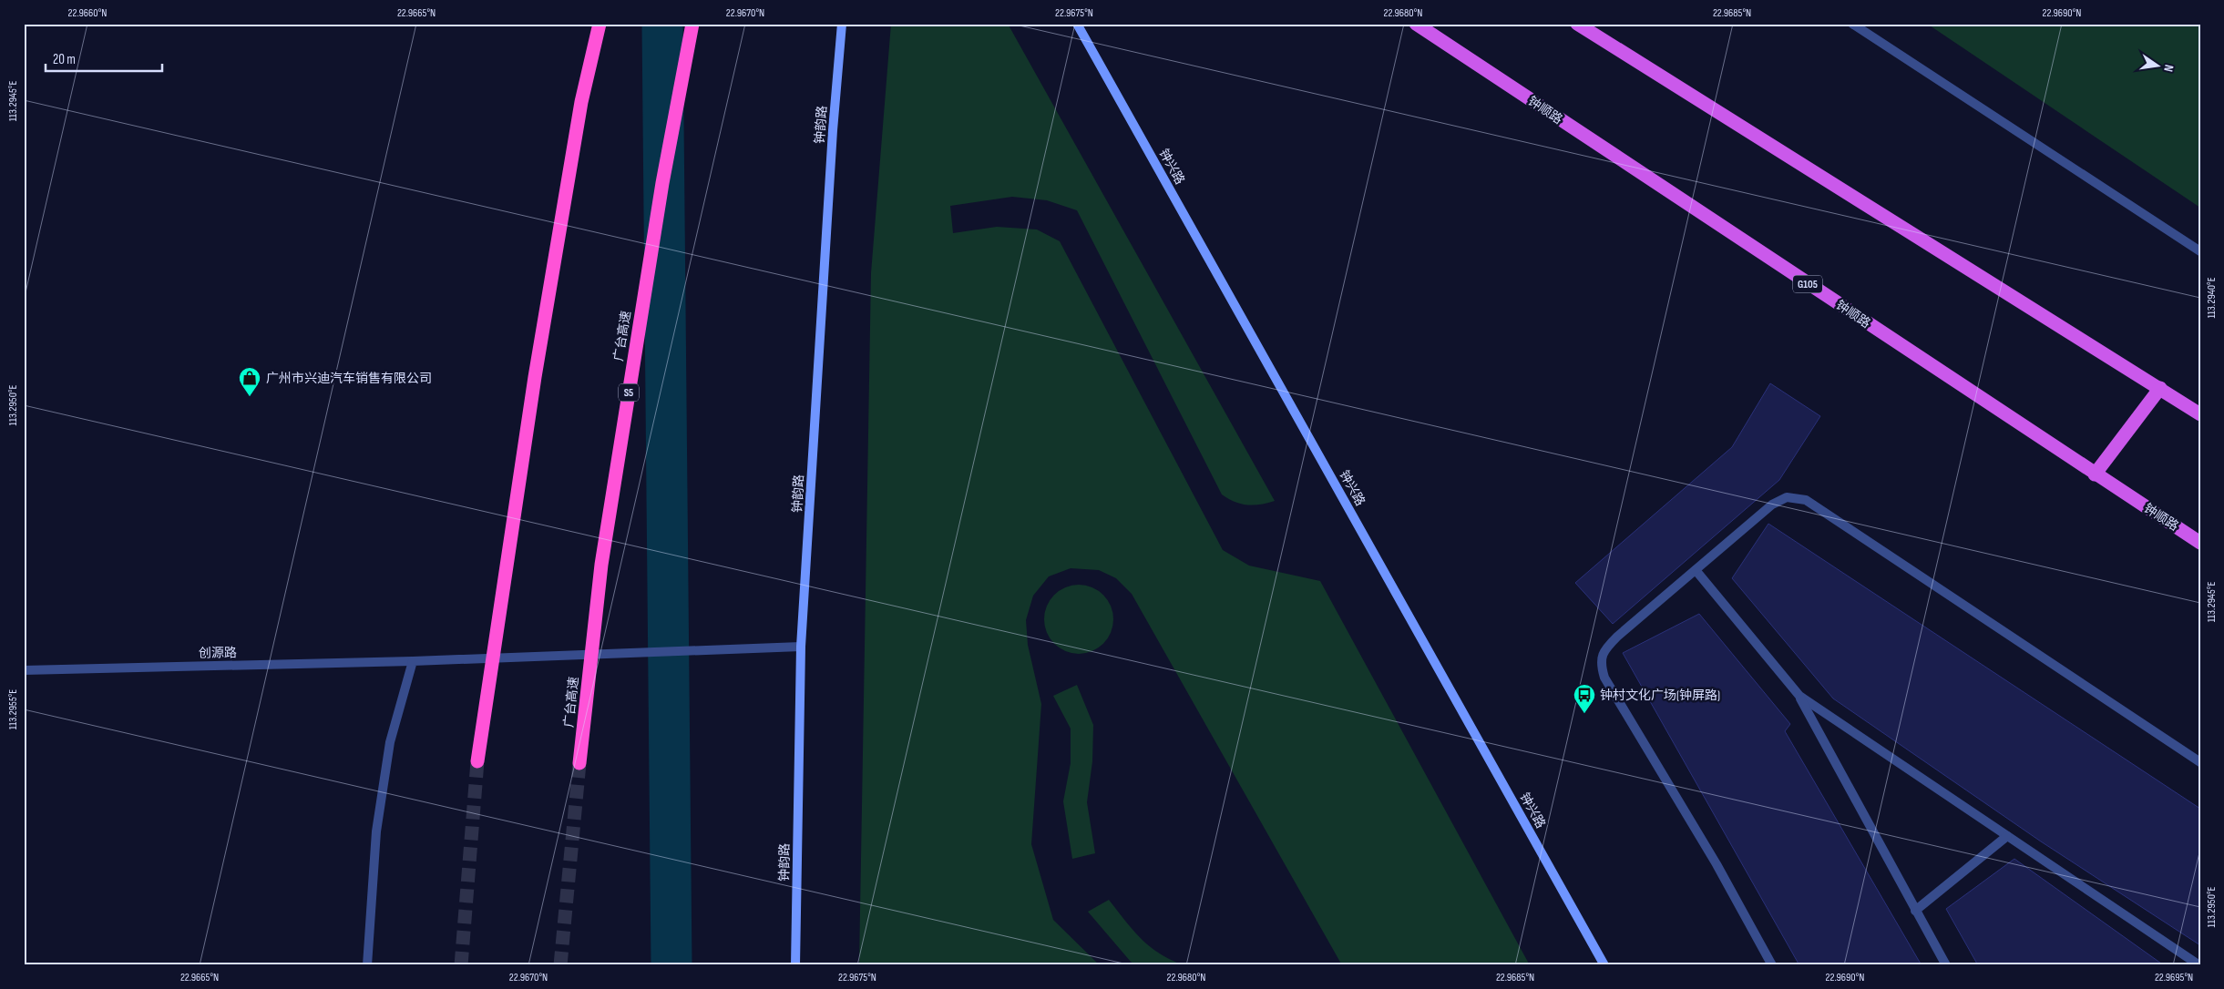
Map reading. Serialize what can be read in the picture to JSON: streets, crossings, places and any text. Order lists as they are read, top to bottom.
{
  "streets": {
    "highway": [
      "钟顺路",
      "G105",
      "广台高速",
      "S5"
    ],
    "main road": ["钟韵路", "钟兴路"],
    "street": ["创源路"]
  },
  "crossings": [
    ["钟韵路", "创源路"]
  ],
  "places": {
    "shop": ["广州市兴迪汽车销售有限公司"],
    "bus stop": ["钟村文化广场(钟屏路)"]
  },
  "scale_bar": "20 m",
  "north": "right",
  "coordinates": [
    "22.9660°N",
    "22.9665°N",
    "22.9670°N",
    "22.9675°N",
    "22.9680°N",
    "22.9685°N",
    "22.9690°N",
    "113.2945°E",
    "113.2940°E",
    "113.2950°E",
    "113.2955°E",
    "22.9695°N"
  ]
}
